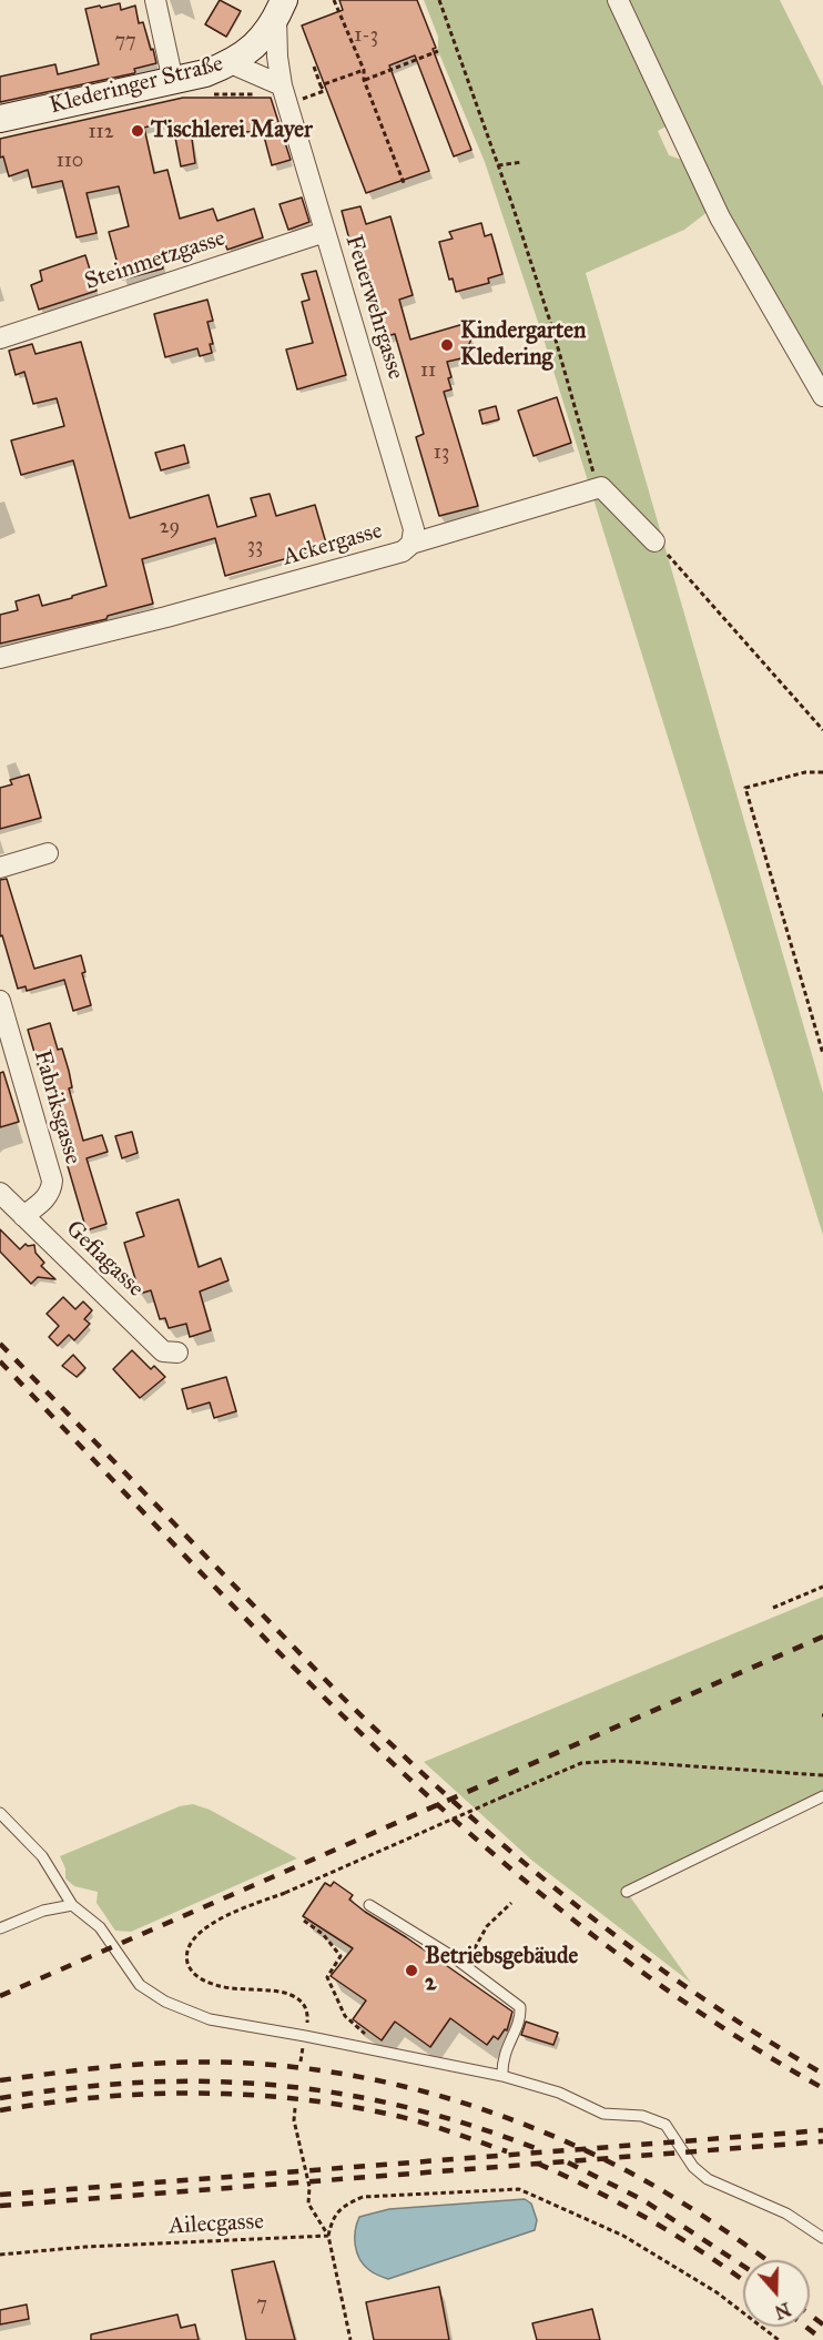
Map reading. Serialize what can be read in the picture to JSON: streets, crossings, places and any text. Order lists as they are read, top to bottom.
{
  "streets": {
    "main road": ["Klederinger Straße"],
    "street": [
      "Steinmetzgasse",
      "Feuerwehrgasse",
      "Ackergasse",
      "Fabriksgasse",
      "Gefiagasse"
    ],
    "path": ["Ailecgasse"]
  },
  "crossings": [
    ["Klederinger Straße", "Feuerwehrgasse"],
    ["Steinmetzgasse", "Feuerwehrgasse"],
    ["Feuerwehrgasse", "Ackergasse"],
    ["Fabriksgasse", "Gefiagasse"]
  ],
  "places": ["Tischlerei Mayer", "Kindergarten Kledering", "Betriebsgebäude 2"],
  "house_numbers": [
    "1-3",
    "77",
    "112",
    "110",
    "11",
    "13",
    "29",
    "33",
    "7"
  ],
  "north": "bottom"
}
